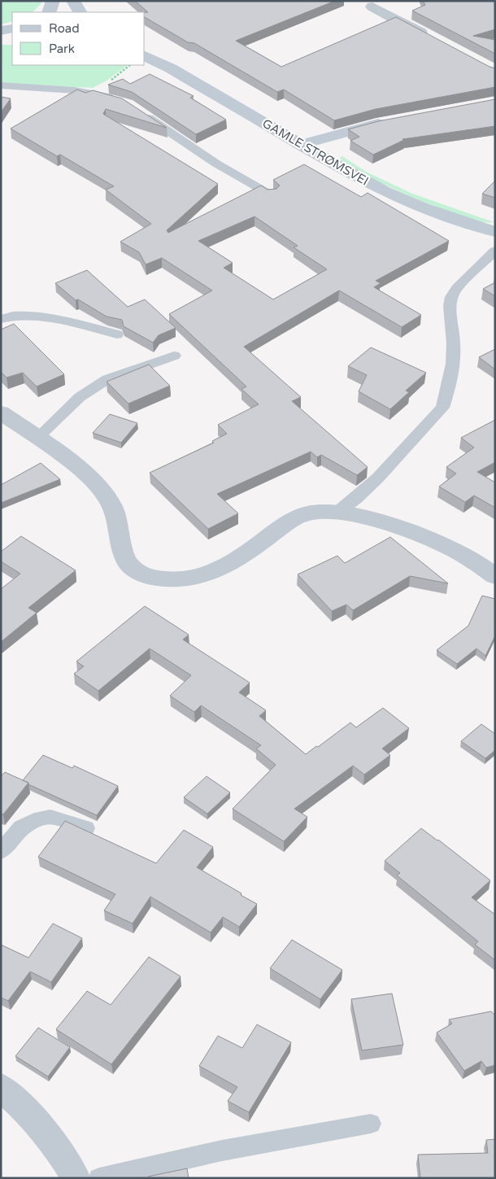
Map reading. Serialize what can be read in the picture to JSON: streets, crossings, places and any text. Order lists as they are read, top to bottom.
{
  "streets": {
    "main road": ["GAMLE STRØMSVEI"]
  },
  "legend": ["Road", "Park"]
}
